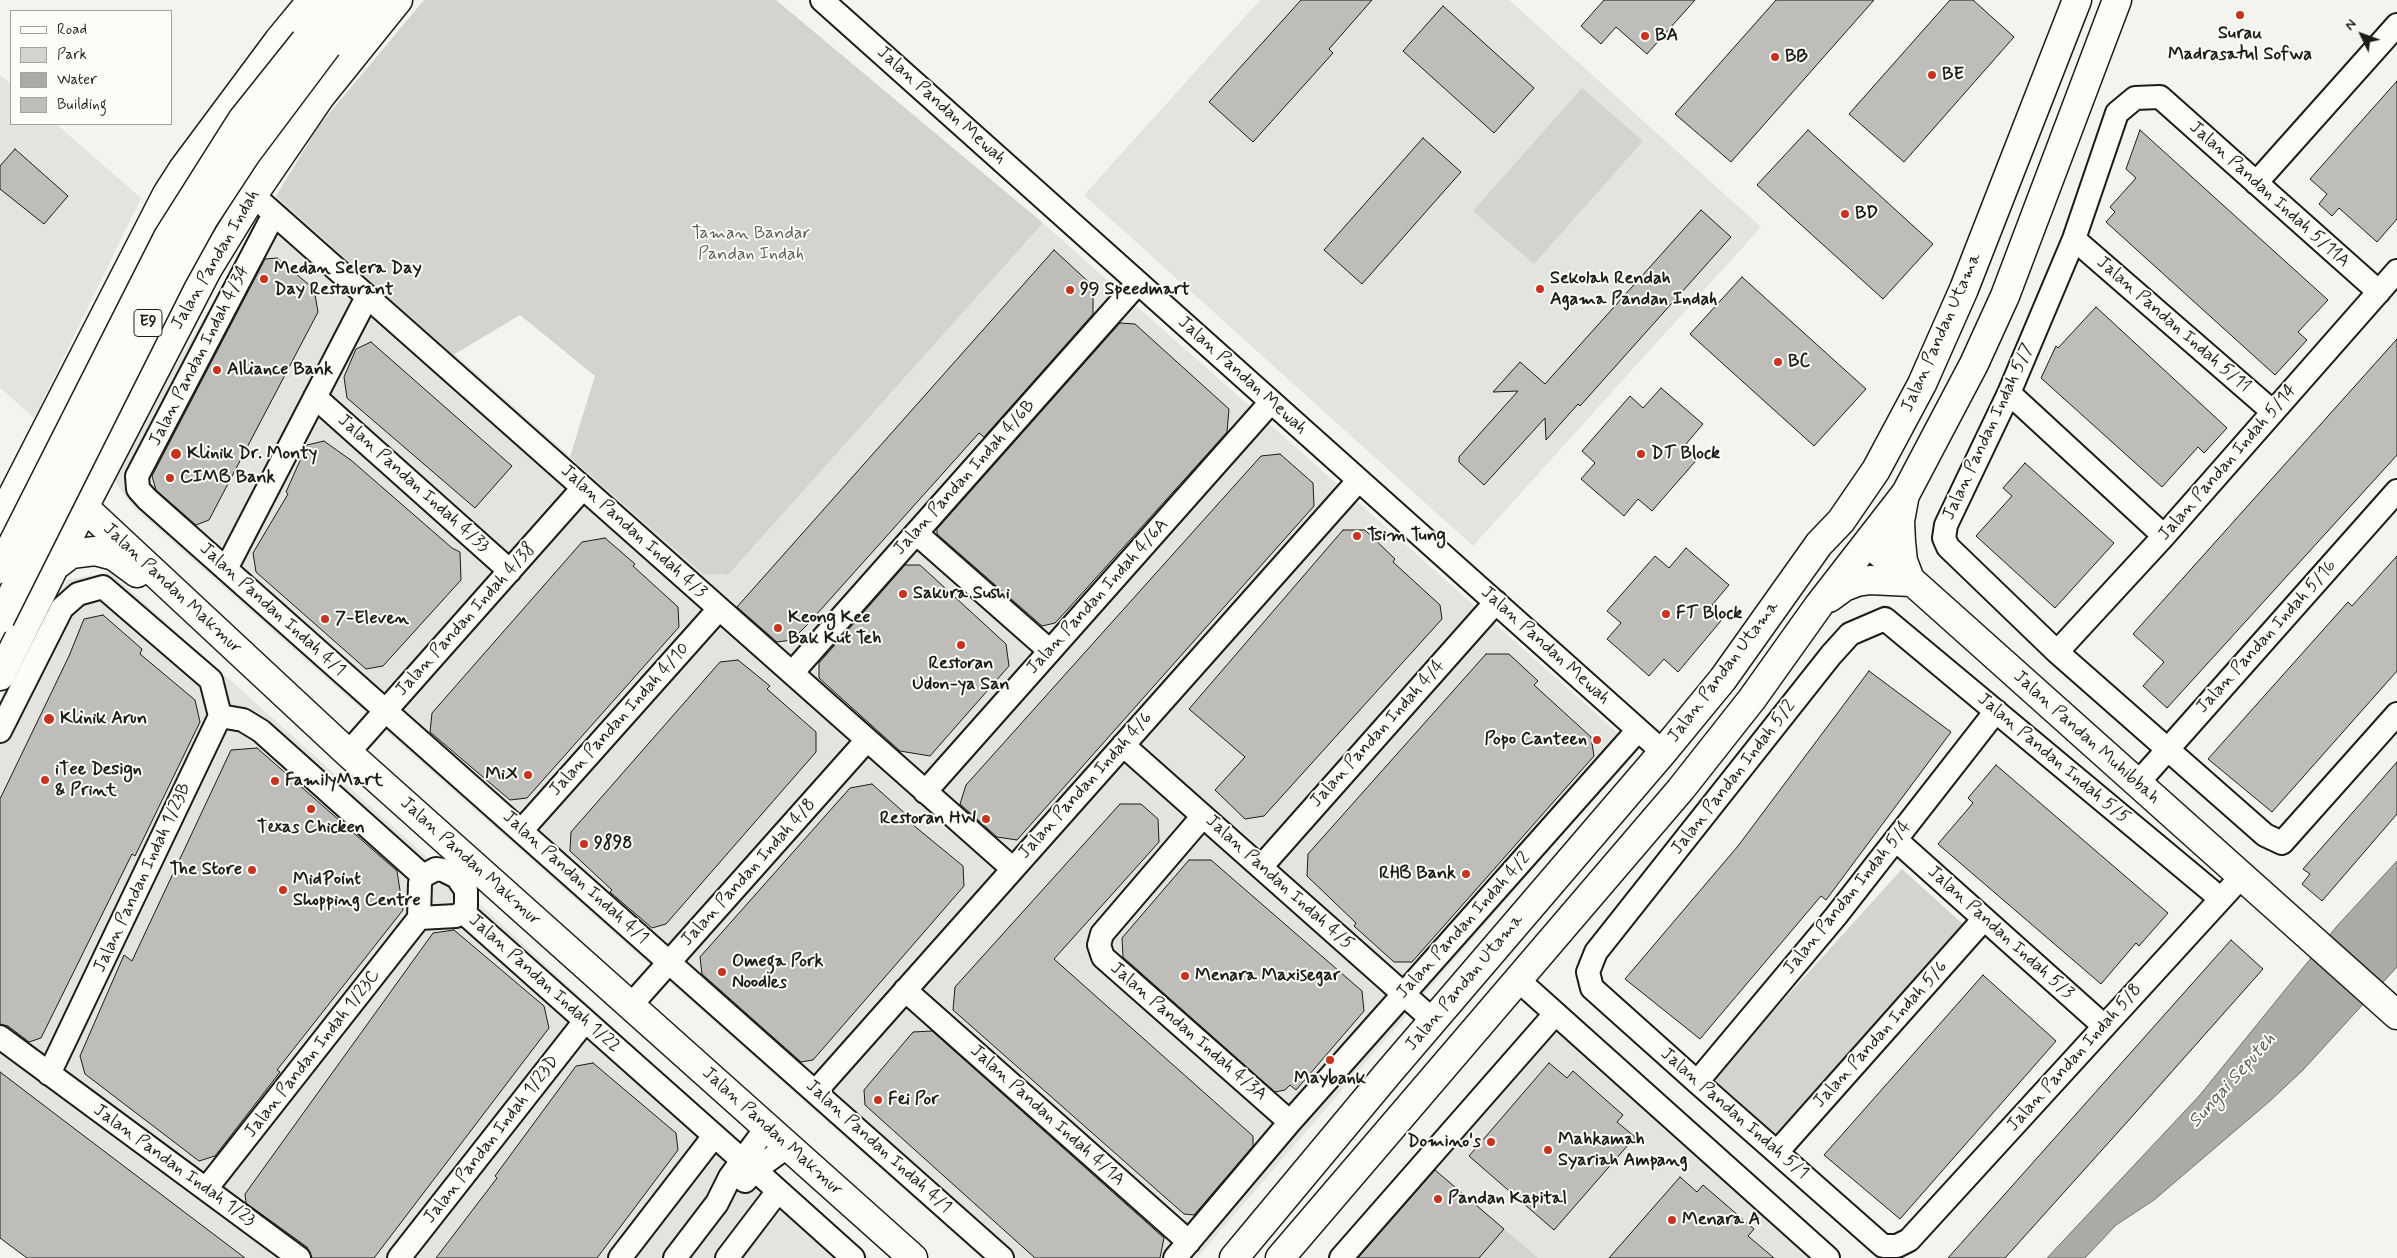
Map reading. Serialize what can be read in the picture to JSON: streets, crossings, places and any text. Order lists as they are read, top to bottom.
{
  "streets": {
    "main road": [
      "Jalan Pandan Indah",
      "E9",
      "Jalan Pandan Utama",
      "Jalan Pandan Makmur",
      "Jalan Pandan Muhibbah"
    ],
    "street": [
      "Jalan Pandan Mewah",
      "Jalan Pandan Indah 5/11A",
      "Jalan Pandan Indah 5/11",
      "Jalan Pandan Indah 4/34",
      "Jalan Pandan Indah 5/7",
      "Jalan Pandan Indah 5/14",
      "Jalan Pandan Indah 4/6B",
      "Jalan Pandan Indah 4/33",
      "Jalan Pandan Indah 4/3",
      "Jalan Pandan Indah 4/6A",
      "Jalan Pandan Indah 4/1",
      "Jalan Pandan Indah 4/38",
      "Jalan Pandan Indah 5/16",
      "Jalan Pandan Indah 4/10",
      "Jalan Pandan Indah 4/4",
      "Jalan Pandan Indah 5/5",
      "Jalan Pandan Indah 5/2",
      "Jalan Pandan Indah 4/6",
      "Jalan Pandan Indah 4/8",
      "Jalan Pandan Indah 1/23B",
      "Jalan Pandan Indah 4/5",
      "Jalan Pandan Indah 5/4",
      "Jalan Pandan Indah 4/2",
      "Jalan Pandan Indah 5/3",
      "Jalan Pandan Indah 1/22",
      "Jalan Pandan Indah 4/3A",
      "Jalan Pandan Indah 5/6",
      "Jalan Pandan Indah 1/23C",
      "Jalan Pandan Indah 5/8",
      "Jalan Pandan Indah 5/1",
      "Jalan Pandan Indah 4/1A",
      "Jalan Pandan Indah 1/23D",
      "Jalan Pandan Indah 1/23"
    ]
  },
  "crossings": [
    ["Jalan Pandan Mewah", "Jalan Pandan Utama"],
    ["Jalan Pandan Mewah", "Jalan Pandan Indah 4/6B"],
    ["Jalan Pandan Mewah", "Jalan Pandan Indah 4/6A"],
    ["Jalan Pandan Mewah", "Jalan Pandan Indah 4/4"],
    ["Jalan Pandan Mewah", "Jalan Pandan Indah 4/6"],
    ["Jalan Pandan Mewah", "Jalan Pandan Indah 4/2"],
    ["Jalan Pandan Indah 5/11A", "Jalan Pandan Indah 5/7"],
    ["Jalan Pandan Indah 5/11A", "Jalan Pandan Indah 5/14"],
    ["Jalan Pandan Indah", "Jalan Pandan Indah 4/3"],
    ["Jalan Pandan Indah", "Jalan Pandan Makmur"],
    ["Jalan Pandan Indah 5/11", "Jalan Pandan Indah 5/7"],
    ["Jalan Pandan Indah 5/11", "Jalan Pandan Indah 5/14"],
    ["Jalan Pandan Utama", "Jalan Pandan Muhibbah"],
    ["Jalan Pandan Utama", "Jalan Pandan Indah 4/5"],
    ["Jalan Pandan Indah 4/34", "Jalan Pandan Indah 4/3"],
    ["Jalan Pandan Indah 4/34", "Jalan Pandan Indah 4/1"],
    ["Jalan Pandan Indah 5/7", "Jalan Pandan Indah 5/14"],
    ["Jalan Pandan Indah 5/7", "Jalan Pandan Indah 5/16"],
    ["Jalan Pandan Indah 4/6B", "Jalan Pandan Indah 4/3"],
    ["Jalan Pandan Indah 4/33", "Jalan Pandan Indah 4/38"],
    ["Jalan Pandan Indah 4/3", "Jalan Pandan Indah 4/6A"],
    ["Jalan Pandan Indah 4/3", "Jalan Pandan Indah 4/38"],
    ["Jalan Pandan Indah 4/3", "Jalan Pandan Indah 4/10"],
    ["Jalan Pandan Indah 4/3", "Jalan Pandan Indah 4/6"],
    ["Jalan Pandan Indah 4/3", "Jalan Pandan Indah 4/8"],
    ["Jalan Pandan Makmur", "Jalan Pandan Indah 4/38"],
    ["Jalan Pandan Makmur", "Jalan Pandan Indah 4/8"],
    ["Jalan Pandan Makmur", "Jalan Pandan Indah 1/22"],
    ["Jalan Pandan Indah 4/1", "Jalan Pandan Indah 4/38"],
    ["Jalan Pandan Indah 4/1", "Jalan Pandan Indah 4/10"],
    ["Jalan Pandan Indah 4/1", "Jalan Pandan Indah 4/6"],
    ["Jalan Pandan Indah 4/1", "Jalan Pandan Indah 4/8"],
    ["Jalan Pandan Indah 5/16", "Jalan Pandan Muhibbah"],
    ["Jalan Pandan Indah 4/4", "Jalan Pandan Indah 4/5"],
    ["Jalan Pandan Muhibbah", "Jalan Pandan Indah 5/8"],
    ["Jalan Pandan Indah 5/5", "Jalan Pandan Indah 5/2"],
    ["Jalan Pandan Indah 5/5", "Jalan Pandan Indah 5/4"],
    ["Jalan Pandan Indah 5/5", "Jalan Pandan Indah 5/8"],
    ["Jalan Pandan Indah 5/2", "Jalan Pandan Indah 5/1"],
    ["Jalan Pandan Indah 4/6", "Jalan Pandan Indah 4/5"],
    ["Jalan Pandan Indah 4/6", "Jalan Pandan Indah 4/1A"],
    ["Jalan Pandan Indah 1/23B", "Jalan Pandan Indah 1/23"],
    ["Jalan Pandan Indah 4/5", "Jalan Pandan Indah 4/2"],
    ["Jalan Pandan Indah 4/5", "Jalan Pandan Indah 4/3A"],
    ["Jalan Pandan Indah 5/4", "Jalan Pandan Indah 5/3"],
    ["Jalan Pandan Indah 5/4", "Jalan Pandan Indah 5/1"],
    ["Jalan Pandan Indah 4/2", "Jalan Pandan Indah 4/3A"],
    ["Jalan Pandan Indah 5/3", "Jalan Pandan Indah 5/6"],
    ["Jalan Pandan Indah 5/3", "Jalan Pandan Indah 5/8"],
    ["Jalan Pandan Indah 1/22", "Jalan Pandan Indah 1/23D"],
    ["Jalan Pandan Indah 5/6", "Jalan Pandan Indah 5/1"],
    ["Jalan Pandan Indah 1/23C", "Jalan Pandan Indah 1/23"],
    ["Jalan Pandan Indah 5/8", "Jalan Pandan Indah 5/1"]
  ],
  "water": ["Sungai Seputeh"],
  "parks": ["Taman Bandar Pandan Indah"],
  "places": [
    "Surau Madrasatul Sofwa",
    "BA",
    "BB",
    "BE",
    "BD",
    "Medan Selera Day Day Restaurant",
    "Sekolah Rendah Agama Pandan Indah",
    "99 Speedmart",
    "BC",
    "Alliance Bank",
    "Klinik Dr. Monty",
    "DT Block",
    "CIMB Bank",
    "Tsim Tung",
    "Sakura Sushi",
    "FT Block",
    "7-Eleven",
    "Keong Kee Bak Kut Teh",
    "Restoran Udon-ya San",
    "Klinik Arun",
    "Popo Canteen",
    "MiX",
    "iTee Design & Print",
    "FamilyMart",
    "Texas Chicken",
    "Restoran HW",
    "9898",
    "The Store",
    "RHB Bank",
    "MidPoint Shopping Centre",
    "Omega Pork Noodles",
    "Menara Maxisegar",
    "Maybank",
    "Fei Por",
    "Domino's",
    "Mahkamah Syariah Ampang",
    "Pandan Kapital",
    "Menara A"
  ],
  "legend": [
    "Road",
    "Park",
    "Water",
    "Building"
  ],
  "north": "top left"
}
